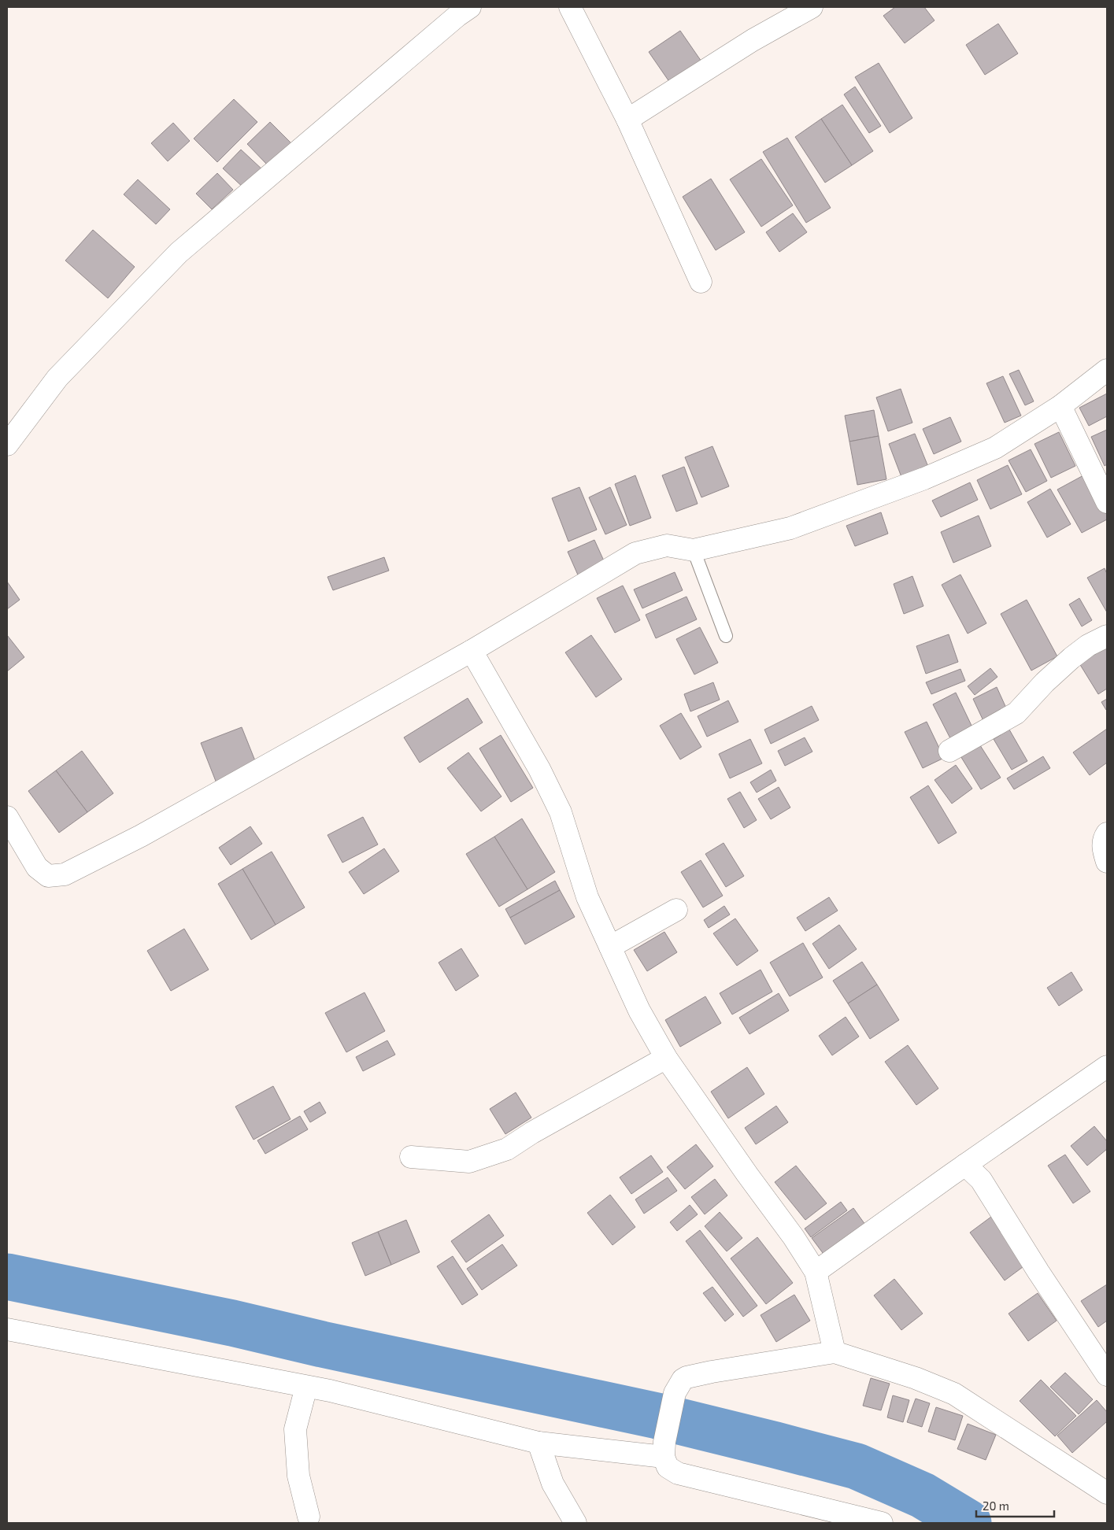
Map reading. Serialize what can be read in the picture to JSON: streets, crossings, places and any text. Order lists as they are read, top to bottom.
{
  "scale_bar": "20 m"
}
